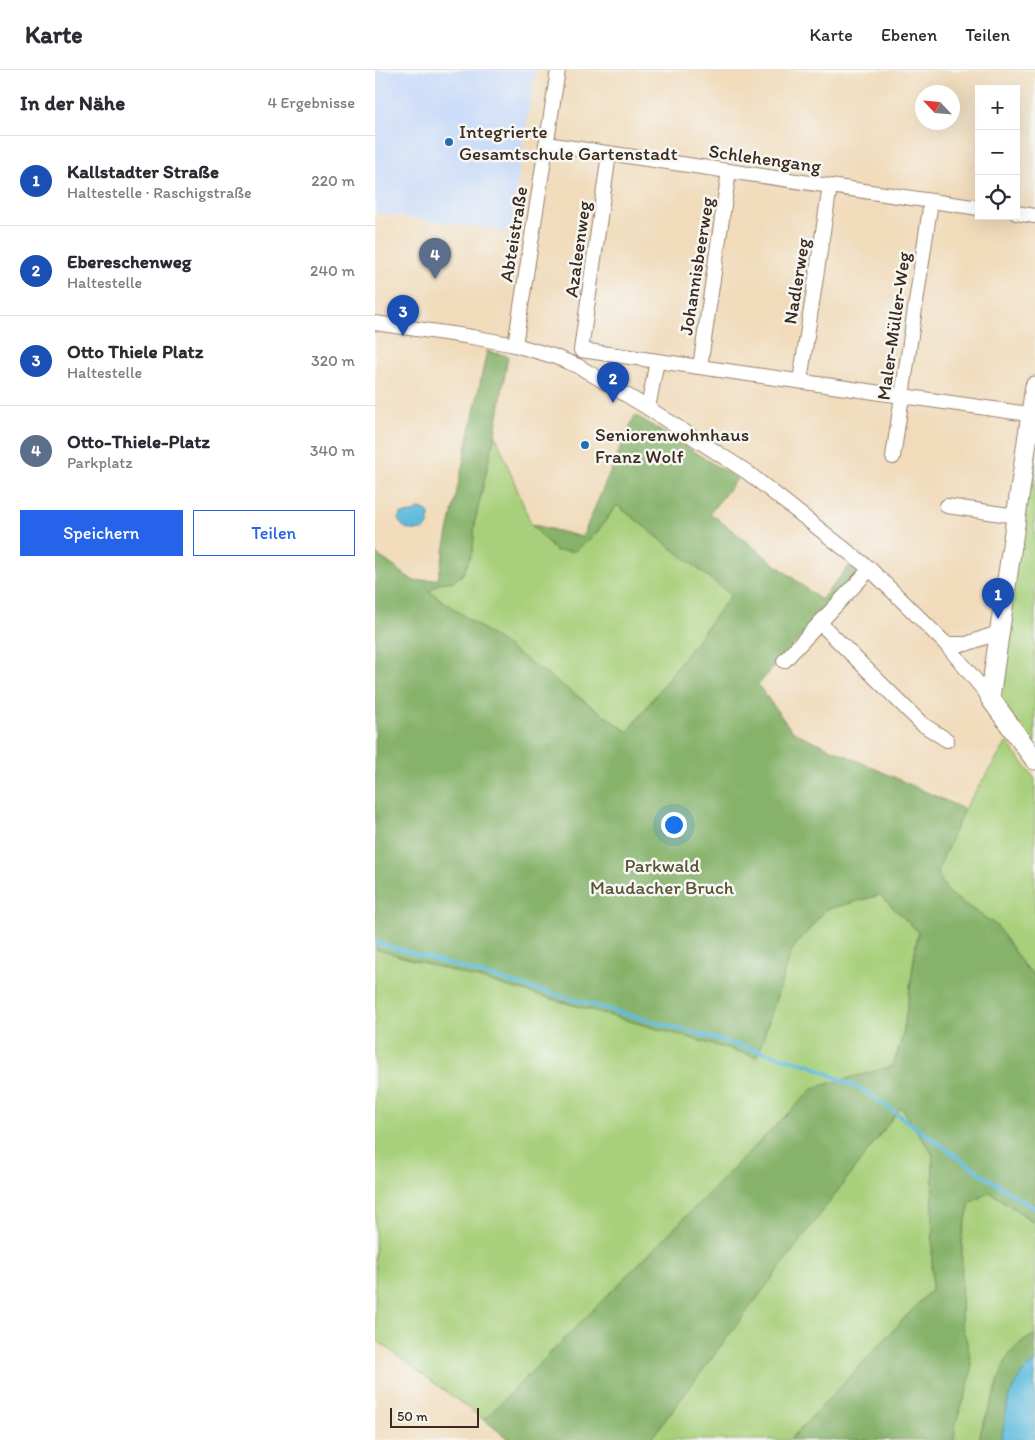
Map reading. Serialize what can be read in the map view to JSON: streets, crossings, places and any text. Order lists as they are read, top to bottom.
{
  "streets": {
    "street": [
      "Schlehengang",
      "Abteistraße",
      "Azaleenweg",
      "Johannisbeerweg",
      "Nadlerweg",
      "Maler-Müller-Weg"
    ]
  },
  "crossings": [
    ["Schlehengang", "Abteistraße"],
    ["Schlehengang", "Azaleenweg"],
    ["Schlehengang", "Johannisbeerweg"],
    ["Schlehengang", "Nadlerweg"],
    ["Schlehengang", "Maler-Müller-Weg"]
  ],
  "parks": ["Parkwald Maudacher Bruch"],
  "places": ["Integrierte Gesamtschule Gartenstadt", "Seniorenwohnhaus Franz Wolf"],
  "scale_bar": "50 m",
  "north": "top left",
  "page": {
    "header": "Karte",
    "nav": ["Karte", "Ebenen", "Teilen"],
    "heading": ["In der Nähe", "4 Ergebnisse"],
    "map_buttons": ["+", "−"],
    "list": [
      {
        "mark": "1",
        "name": "Kallstadter Straße",
        "note": "Haltestelle · Raschigstraße",
        "value": "220 m"
      },
      {
        "mark": "2",
        "name": "Ebereschenweg",
        "note": "Haltestelle",
        "value": "240 m"
      },
      {
        "mark": "3",
        "name": "Otto Thiele Platz",
        "note": "Haltestelle",
        "value": "320 m"
      },
      {
        "mark": "4",
        "name": "Otto-Thiele-Platz",
        "note": "Parkplatz",
        "value": "340 m"
      }
    ],
    "pins": [
      "4",
      "3",
      "2",
      "1"
    ],
    "buttons": ["Speichern", "Teilen"],
    "scale": "50 m"
  }
}
